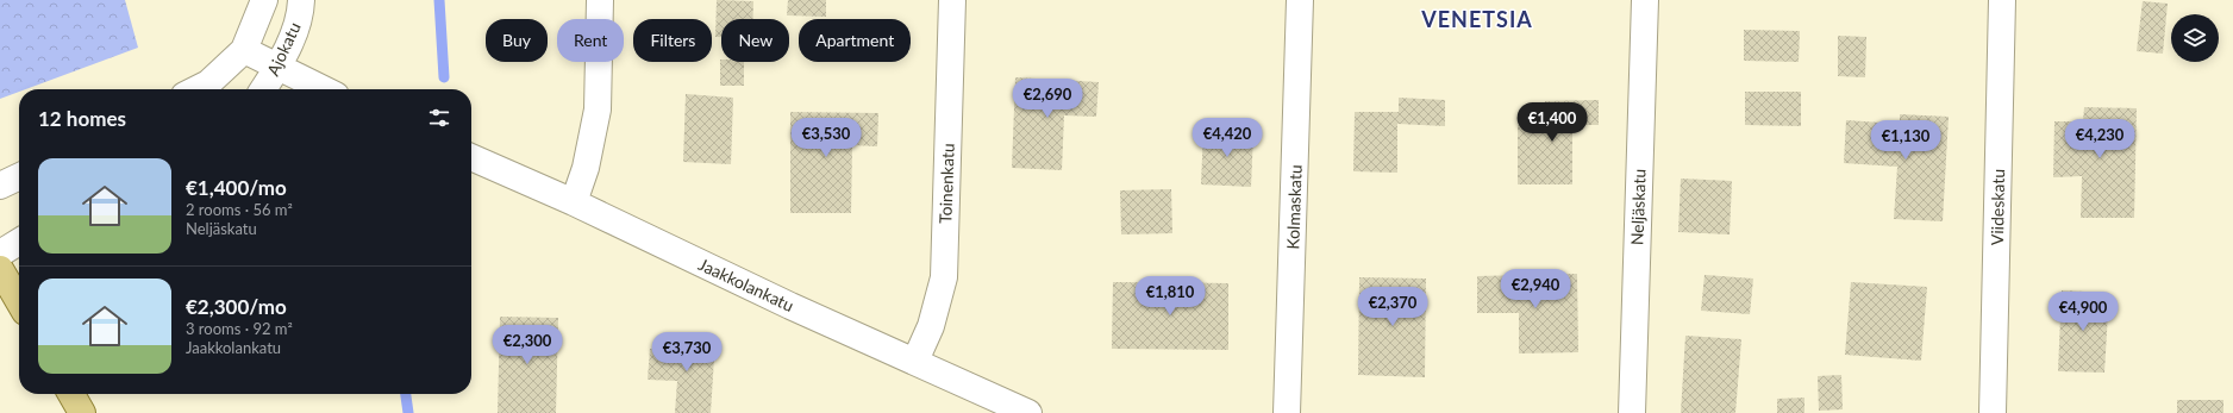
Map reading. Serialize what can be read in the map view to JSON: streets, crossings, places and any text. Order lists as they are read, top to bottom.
{
  "streets": {
    "street": [
      "Ajokatu",
      "Toinenkatu",
      "Kolmaskatu",
      "Neljäskatu",
      "Viideskatu",
      "Jaakkolankatu"
    ]
  },
  "crossings": [
    ["Toinenkatu", "Jaakkolankatu"]
  ],
  "districts": ["VENETSIA"],
  "page": {
    "chip": [
      "Buy",
      "Rent",
      "Filters",
      "New",
      "Apartment"
    ],
    "price": [
      "€2,690",
      "€1,400",
      "€3,530",
      "€4,420",
      "€4,230",
      "€1,130",
      "€2,940",
      "€1,810",
      "€2,370",
      "€4,900",
      "€2,300",
      "€3,730"
    ],
    "heading": "12 homes",
    "list": [
      {
        "name": "€1,400/mo",
        "note": "2 rooms · 56 m² · Neljäskatu"
      },
      {
        "name": "€2,300/mo",
        "note": "3 rooms · 92 m² · Jaakkolankatu"
      }
    ]
  }
}
